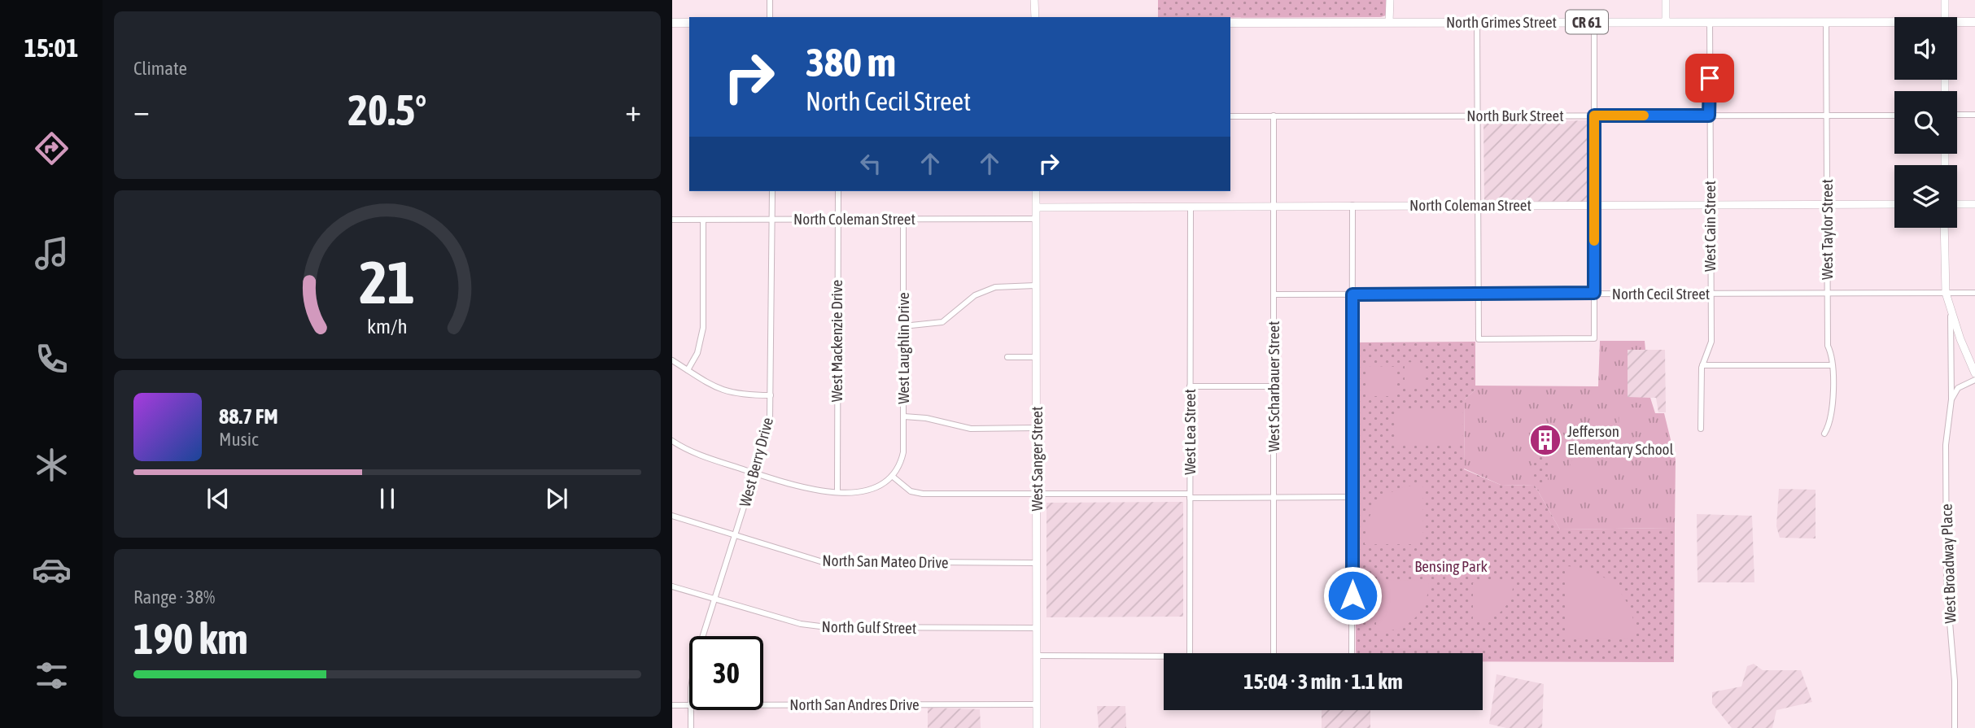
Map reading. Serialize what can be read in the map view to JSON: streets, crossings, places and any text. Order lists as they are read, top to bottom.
{
  "streets": {
    "main road": ["North Grimes Street", "CR 61"],
    "street": [
      "North Burk Street",
      "North Coleman Street",
      "West Cain Street",
      "West Taylor Street",
      "North Cecil Street",
      "West Mackenzie Drive",
      "West Laughlin Drive",
      "West Scharbauer Street",
      "West Lea Street",
      "West Sanger Street",
      "West Berry Drive",
      "North San Mateo Drive",
      "West Broadway Place",
      "North Gulf Street",
      "North San Andres Drive"
    ]
  },
  "crossings": [
    ["North Grimes Street", "West Cain Street"],
    ["North Grimes Street", "West Taylor Street"],
    ["North Burk Street", "West Cain Street"],
    ["North Burk Street", "West Taylor Street"],
    ["North Burk Street", "West Scharbauer Street"],
    ["North Coleman Street", "West Cain Street"],
    ["North Coleman Street", "West Taylor Street"],
    ["North Coleman Street", "West Mackenzie Drive"],
    ["North Coleman Street", "West Laughlin Drive"],
    ["North Coleman Street", "West Scharbauer Street"],
    ["North Coleman Street", "West Lea Street"],
    ["North Coleman Street", "West Sanger Street"],
    ["North Coleman Street", "West Berry Drive"],
    ["West Cain Street", "North Cecil Street"],
    ["West Taylor Street", "North Cecil Street"],
    ["North Cecil Street", "West Scharbauer Street"],
    ["West Sanger Street", "North San Mateo Drive"],
    ["West Sanger Street", "North Gulf Street"],
    ["West Sanger Street", "North San Andres Drive"],
    ["West Berry Drive", "North San Mateo Drive"],
    ["West Berry Drive", "North Gulf Street"]
  ],
  "parks": ["Bensing Park"],
  "places": {
    "building": ["Jefferson Elementary School"]
  },
  "page": {
    "tabs": "15:01",
    "tile": [
      "Climate",
      ["Range · 38%", "190 km"]
    ],
    "turn": ["380 m", "North Cecil Street"],
    "heat": ["−", "20.5°", "+"],
    "song": ["88.7 FM", "Music"],
    "limit": "30",
    "trip": "15:04 · 3 min · 1.1 km",
    "gauge": ["21", "km/h"]
  }
}
